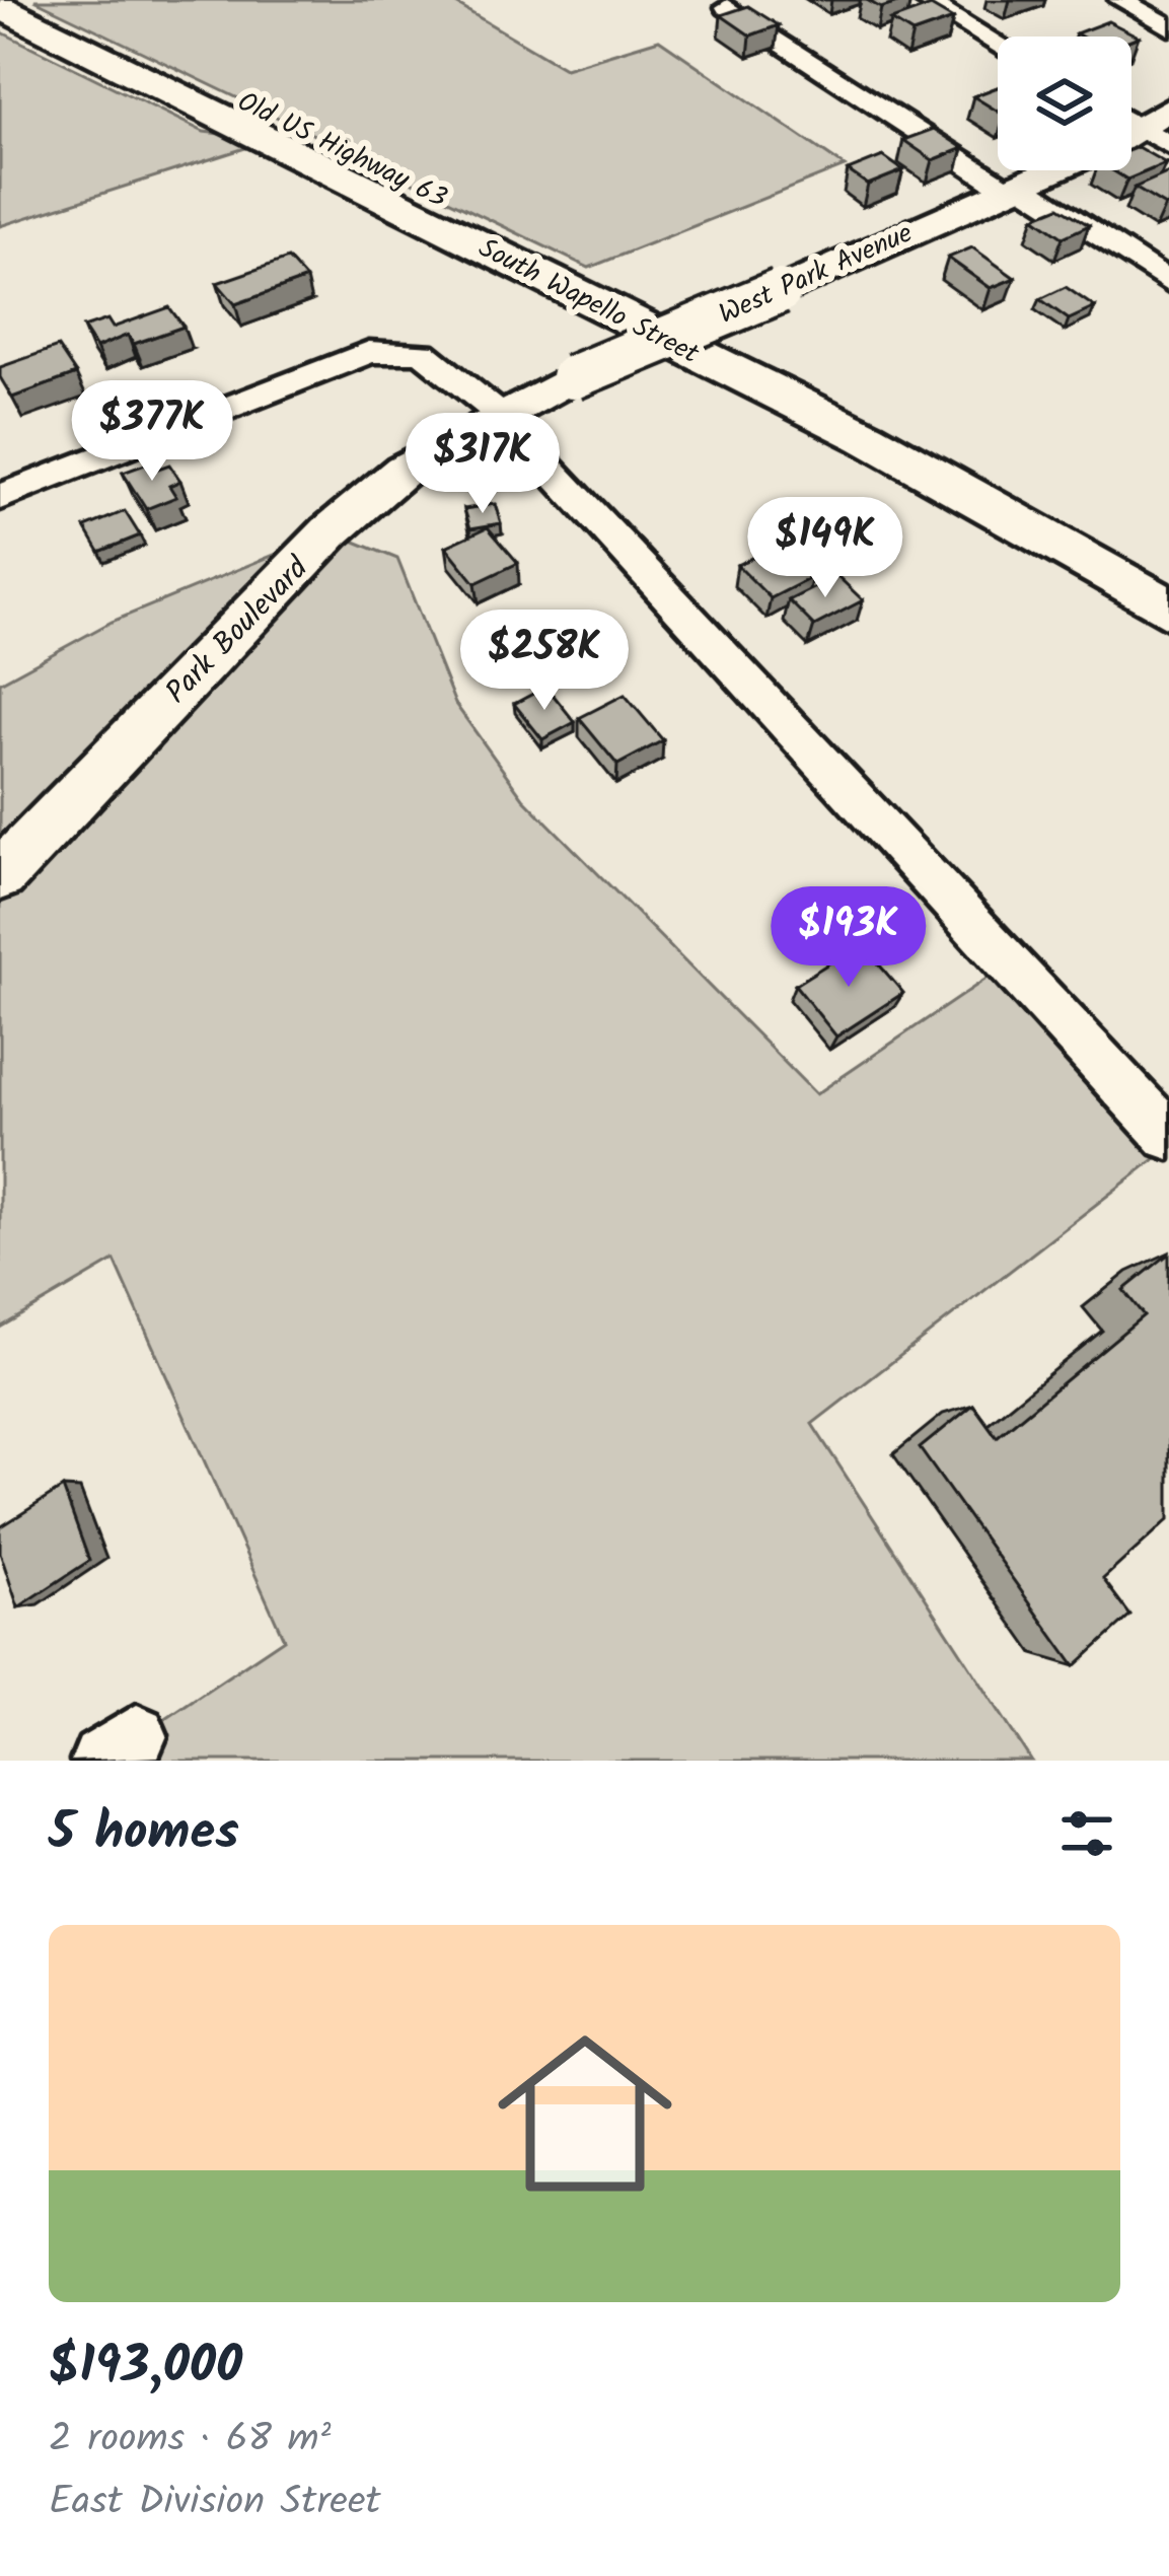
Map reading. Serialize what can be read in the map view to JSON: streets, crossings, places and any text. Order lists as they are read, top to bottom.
{
  "streets": {
    "highway": ["Old US Highway 63", "South Wapello Street"],
    "main road": ["West Park Avenue", "Park Boulevard"]
  },
  "crossings": [
    ["West Park Avenue", "Park Boulevard"]
  ],
  "page": {
    "price": [
      "$377K",
      "$317K",
      "$149K",
      "$258K",
      "$193K"
    ],
    "heading": "5 homes",
    "list": [
      {
        "name": "$193,000",
        "note": "2 rooms · 68 m² · East Division Street"
      }
    ]
  }
}
